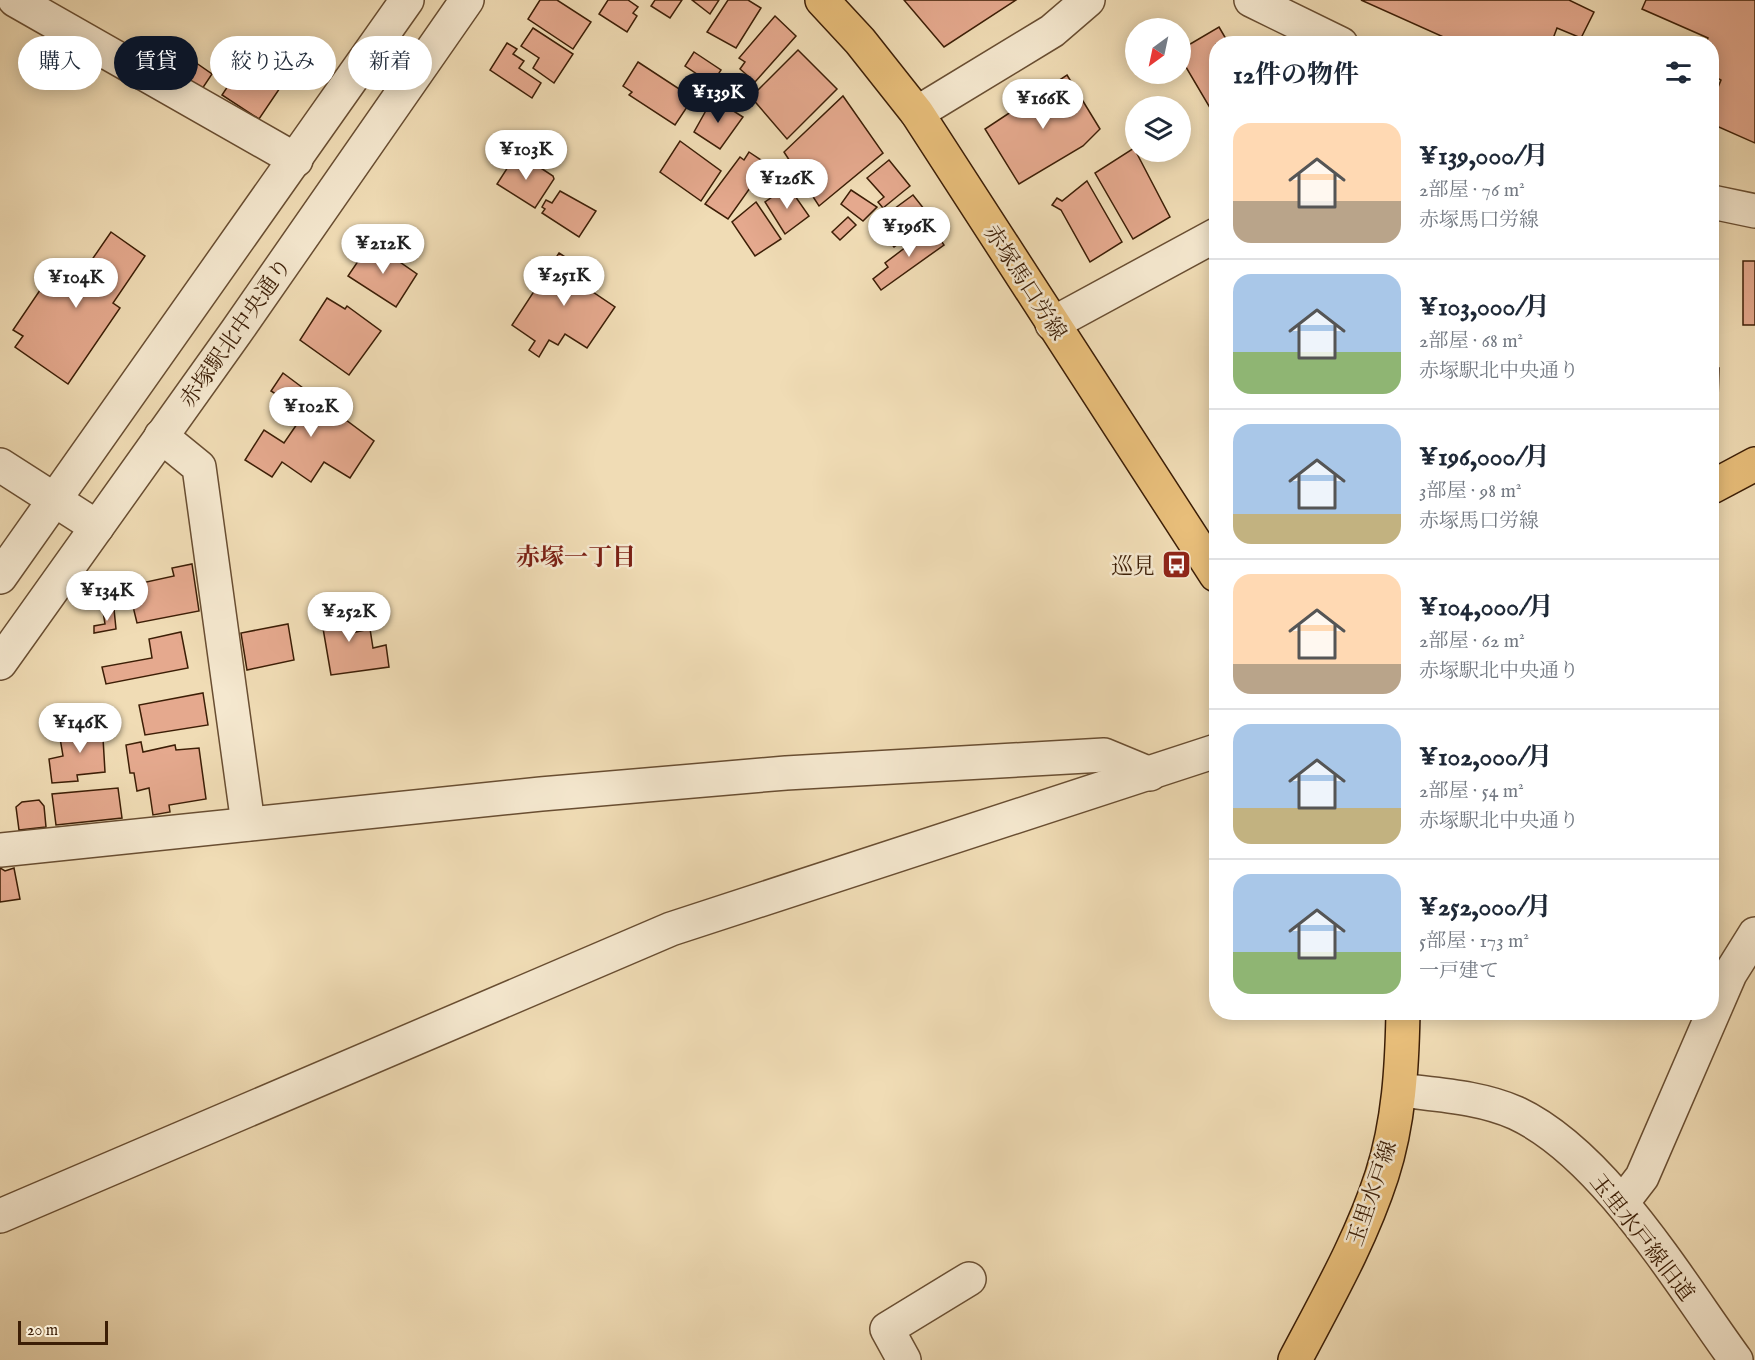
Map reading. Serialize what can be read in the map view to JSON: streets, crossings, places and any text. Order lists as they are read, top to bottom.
{
  "streets": {
    "main road": ["赤塚馬口労線", "玉里水戸線"],
    "street": ["赤塚駅北中央通り", "玉里水戸線旧道"]
  },
  "crossings": [
    ["玉里水戸線", "玉里水戸線旧道"]
  ],
  "districts": ["赤塚一丁目"],
  "places": {
    "bus stop": ["巡見"]
  },
  "scale_bar": "20 m",
  "north": "bottom left",
  "page": {
    "chip": [
      "購入",
      "賃貸",
      "絞り込み",
      "新着"
    ],
    "heading": "12件の物件",
    "price": [
      "¥139K",
      "¥166K",
      "¥103K",
      "¥126K",
      "¥196K",
      "¥212K",
      "¥251K",
      "¥104K",
      "¥102K",
      "¥134K",
      "¥252K",
      "¥146K"
    ],
    "list": [
      {
        "name": "¥139,000/月",
        "note": "2部屋 · 76 m² · 赤塚馬口労線"
      },
      {
        "name": "¥103,000/月",
        "note": "2部屋 · 68 m² · 赤塚駅北中央通り"
      },
      {
        "name": "¥196,000/月",
        "note": "3部屋 · 98 m² · 赤塚馬口労線"
      },
      {
        "name": "¥104,000/月",
        "note": "2部屋 · 62 m² · 赤塚駅北中央通り"
      },
      {
        "name": "¥102,000/月",
        "note": "2部屋 · 54 m² · 赤塚駅北中央通り"
      },
      {
        "name": "¥252,000/月",
        "note": "5部屋 · 173 m² · 一戸建て"
      }
    ],
    "scale": "20 m"
  }
}
